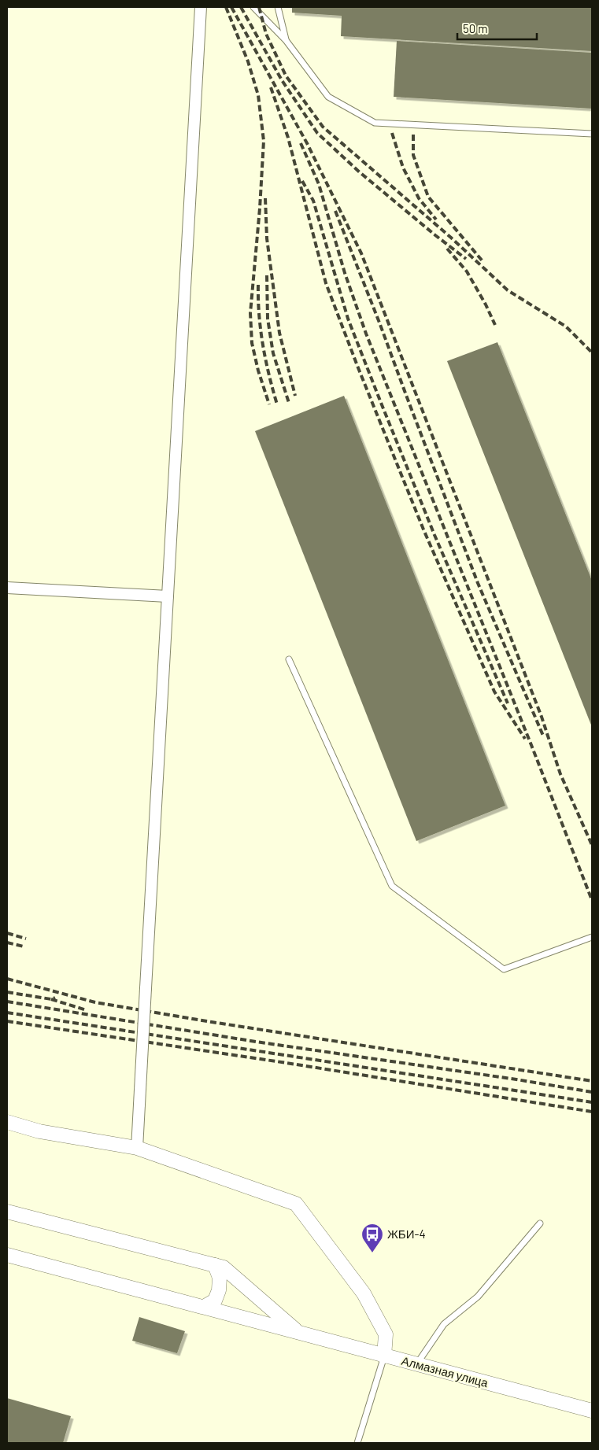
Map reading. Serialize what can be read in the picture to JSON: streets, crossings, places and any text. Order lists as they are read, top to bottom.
{
  "streets": {
    "street": ["Алмазная улица"]
  },
  "places": {
    "bus stop": ["ЖБИ-4"]
  },
  "scale_bar": "50 m"
}
